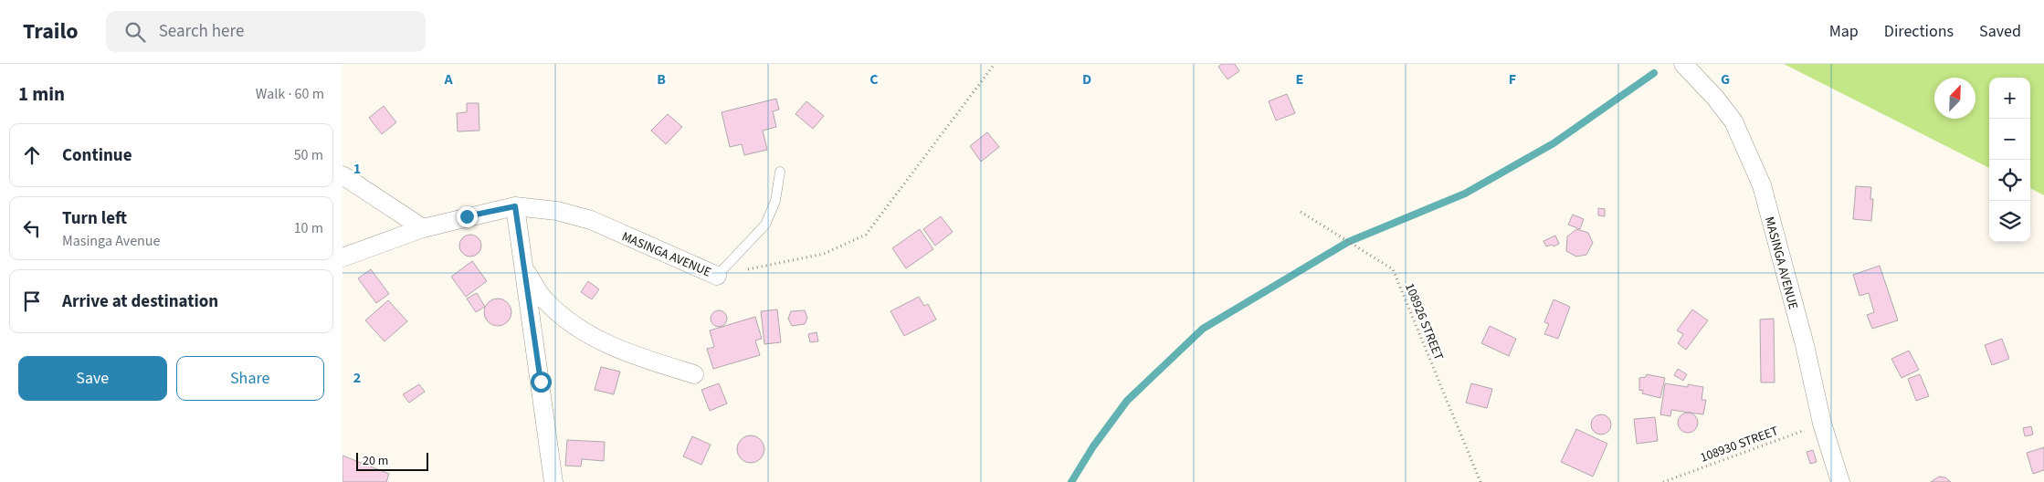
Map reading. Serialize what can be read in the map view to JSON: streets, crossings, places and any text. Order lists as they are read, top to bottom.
{
  "streets": {
    "street": ["MASINGA AVENUE"],
    "path": ["108926 STREET", "108930 STREET"]
  },
  "crossings": [
    ["MASINGA AVENUE", "108930 STREET"]
  ],
  "scale_bar": "20 m",
  "north": "top right",
  "page": {
    "header": "Trailo",
    "search": "Search here",
    "nav": ["Map", "Directions", "Saved"],
    "heading": ["1 min", "Walk · 60 m"],
    "map_buttons": ["+", "−"],
    "list": [
      ["Continue", "50 m"],
      ["Turn left", "Masinga Avenue", "10 m"],
      "Arrive at destination"
    ],
    "buttons": ["Save", "Share"],
    "scale": "20 m"
  },
  "grid": {
    "columns": [
      "A",
      "B",
      "C",
      "D",
      "E",
      "F",
      "G"
    ],
    "rows": ["1", "2"]
  }
}
